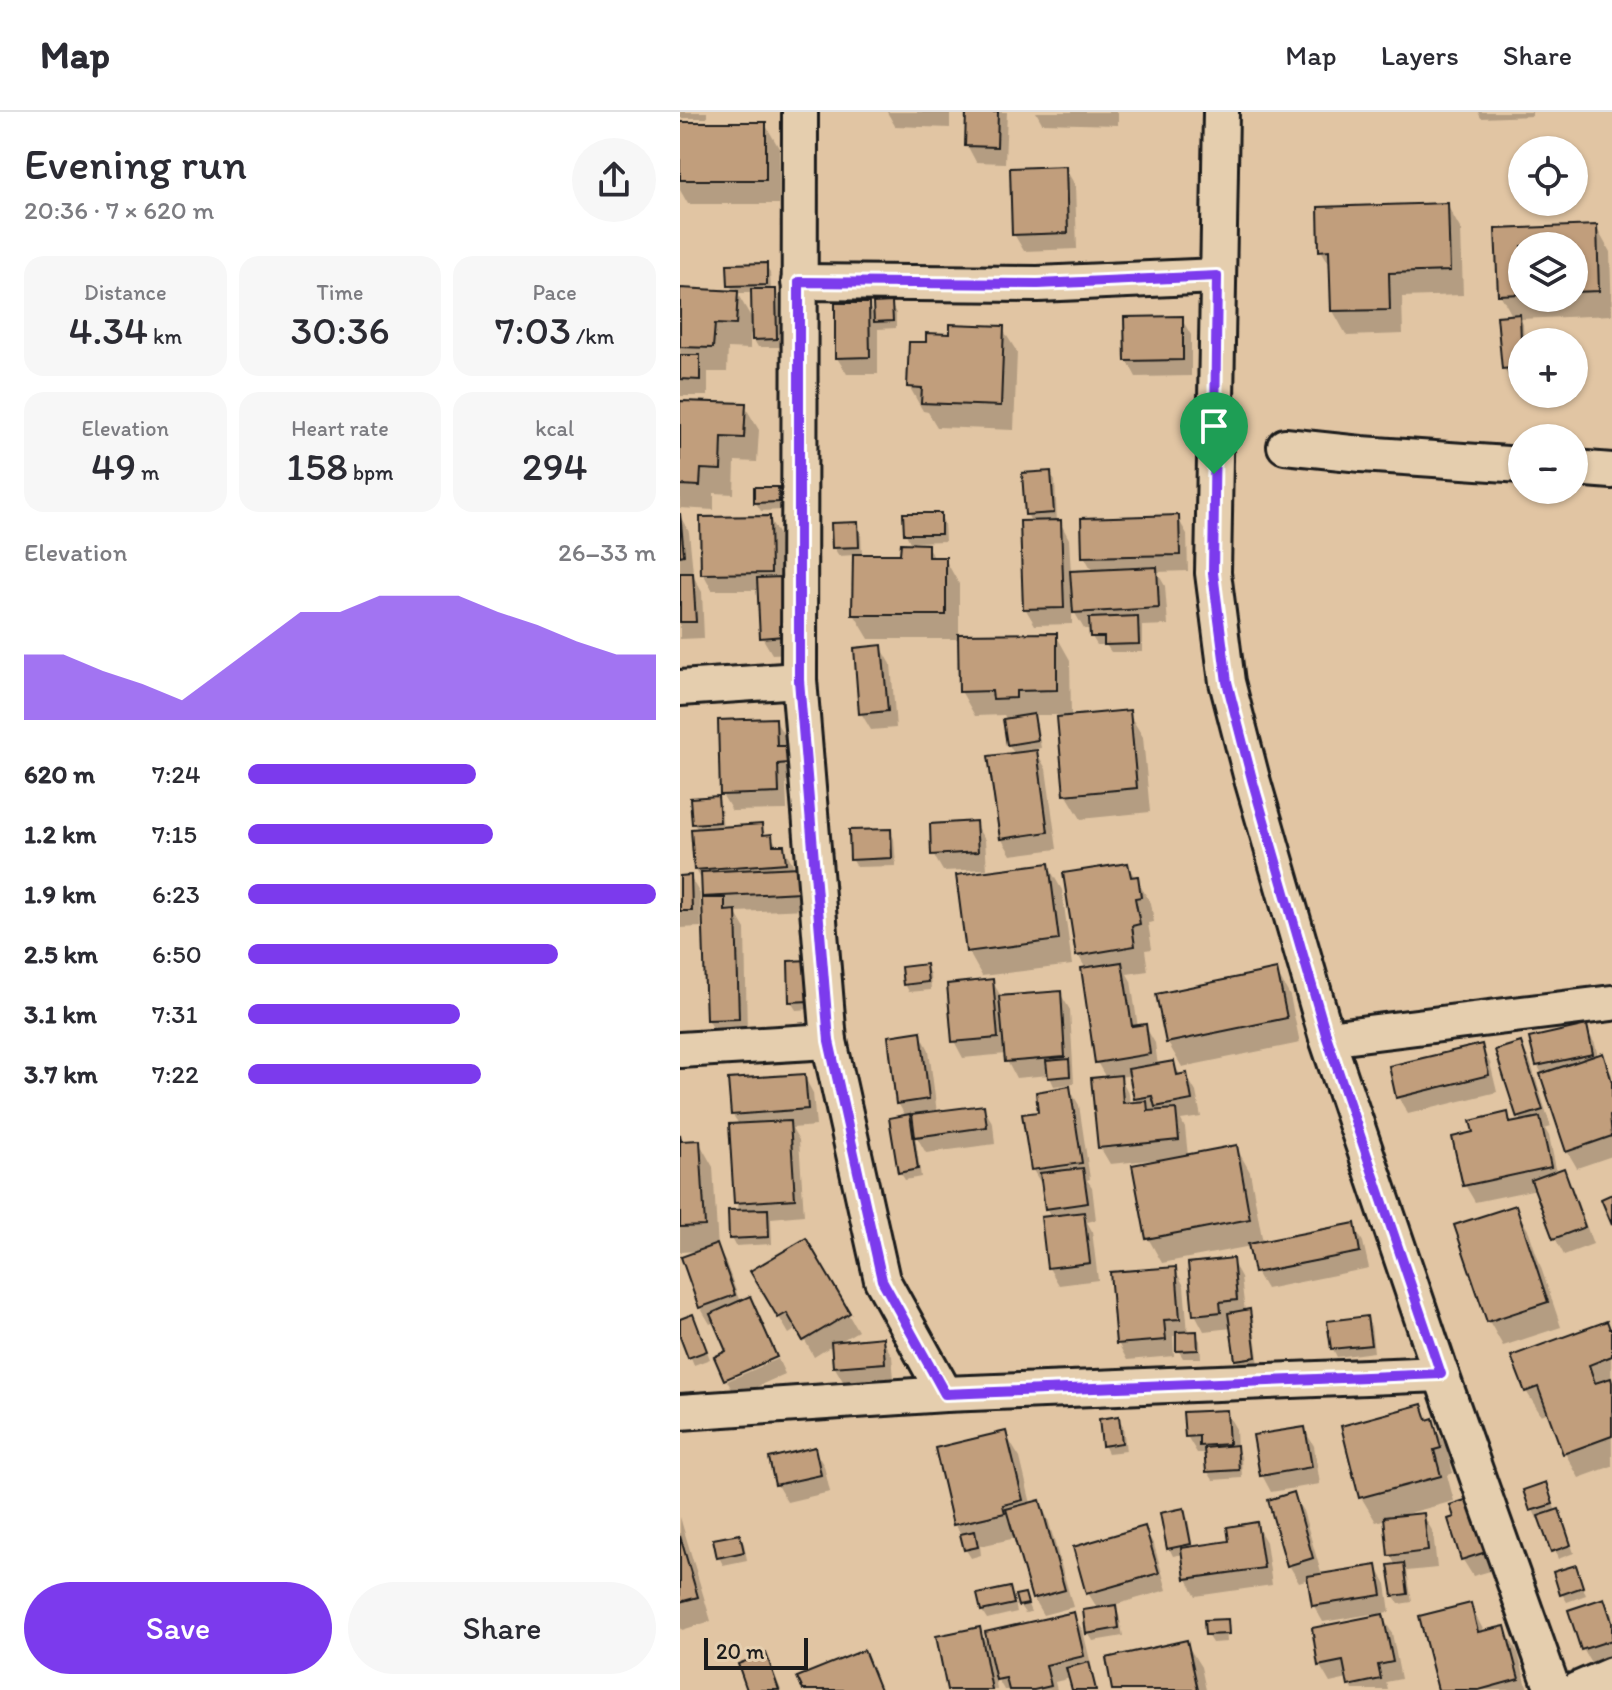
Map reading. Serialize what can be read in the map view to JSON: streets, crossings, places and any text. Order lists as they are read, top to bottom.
{
  "scale_bar": "20 m",
  "page": {
    "header": "Map",
    "nav": ["Map", "Layers", "Share"],
    "heading": ["Evening run", "20:36 · 7 × 620 m"],
    "map_buttons": ["+", "−"],
    "stats": [
      ["Distance", "4.34 km"],
      ["Time", "30:36"],
      ["Pace", "7:03 /km"],
      ["Elevation", "49 m"],
      ["Heart rate", "158 bpm"],
      ["kcal", "294"]
    ],
    "chart": ["Elevation", "26–33 m"],
    "list": [
      {
        "name": "620 m",
        "note": "7:24"
      },
      {
        "name": "1.2 km",
        "note": "7:15"
      },
      {
        "name": "1.9 km",
        "note": "6:23"
      },
      {
        "name": "2.5 km",
        "note": "6:50"
      },
      {
        "name": "3.1 km",
        "note": "7:31"
      },
      {
        "name": "3.7 km",
        "note": "7:22"
      }
    ],
    "buttons": ["Save", "Share"],
    "scale": "20 m"
  }
}
